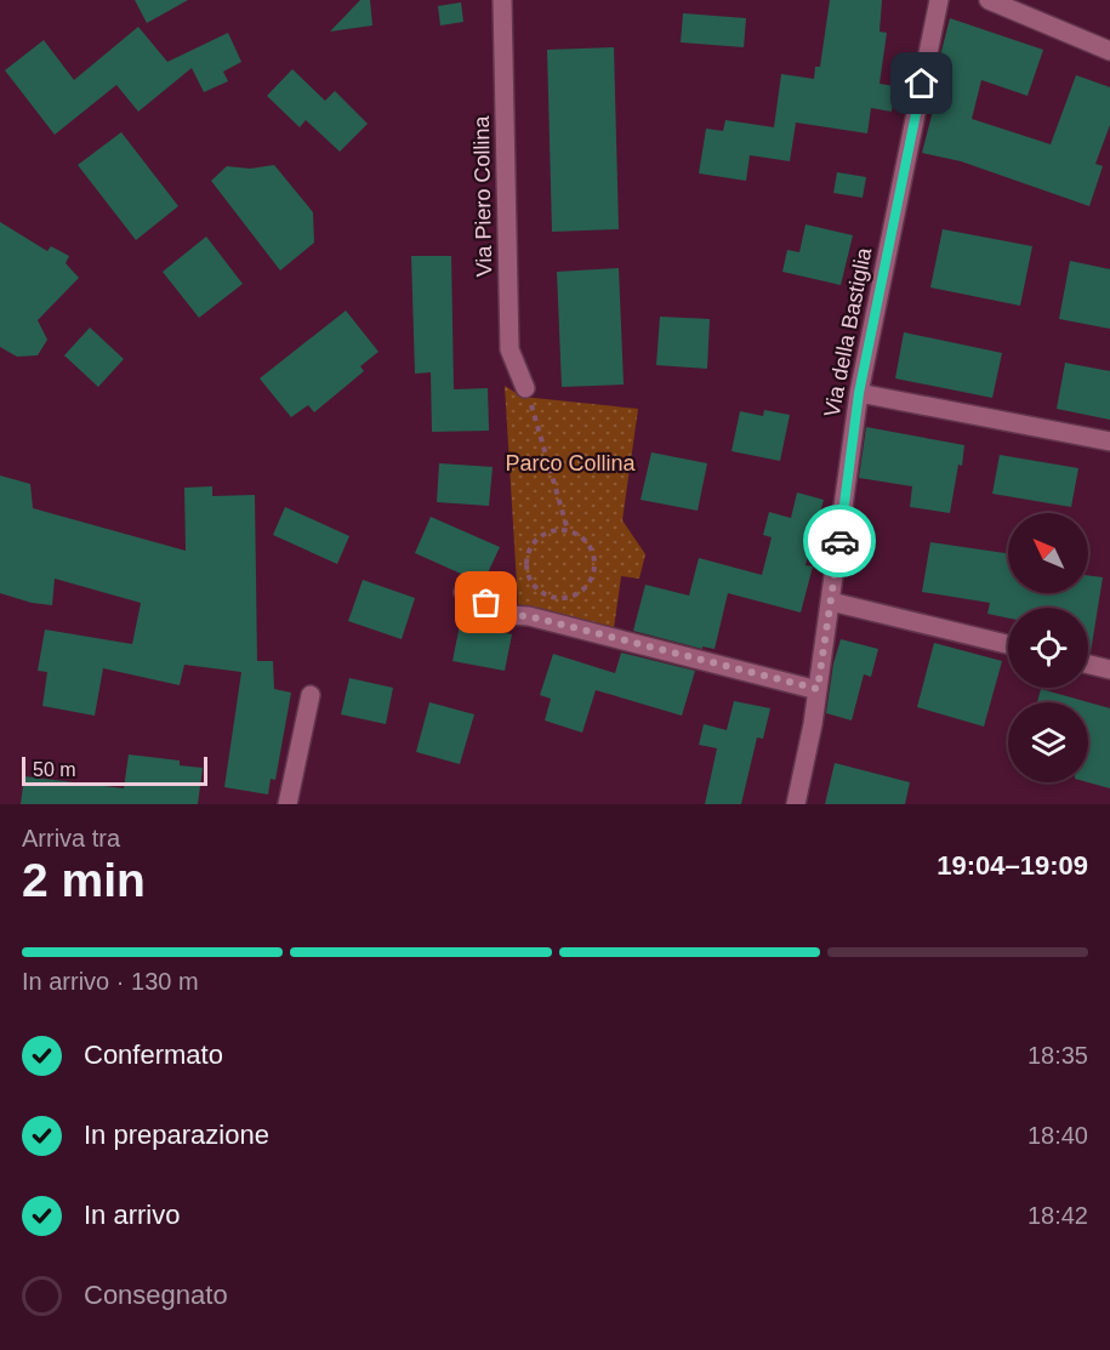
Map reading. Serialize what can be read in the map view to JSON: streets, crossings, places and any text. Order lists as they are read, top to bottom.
{
  "streets": {
    "street": ["Via Piero Collina", "Via della Bastiglia"]
  },
  "parks": ["Parco Collina"],
  "scale_bar": "50 m",
  "north": "top left",
  "page": {
    "scale": "50 m",
    "heading": ["2 min", "Arriva tra", "19:04–19:09"],
    "bar": "In arrivo · 130 m",
    "list": [
      ["Confermato", "18:35"],
      ["In preparazione", "18:40"],
      ["In arrivo", "18:42"],
      "Consegnato"
    ]
  }
}
